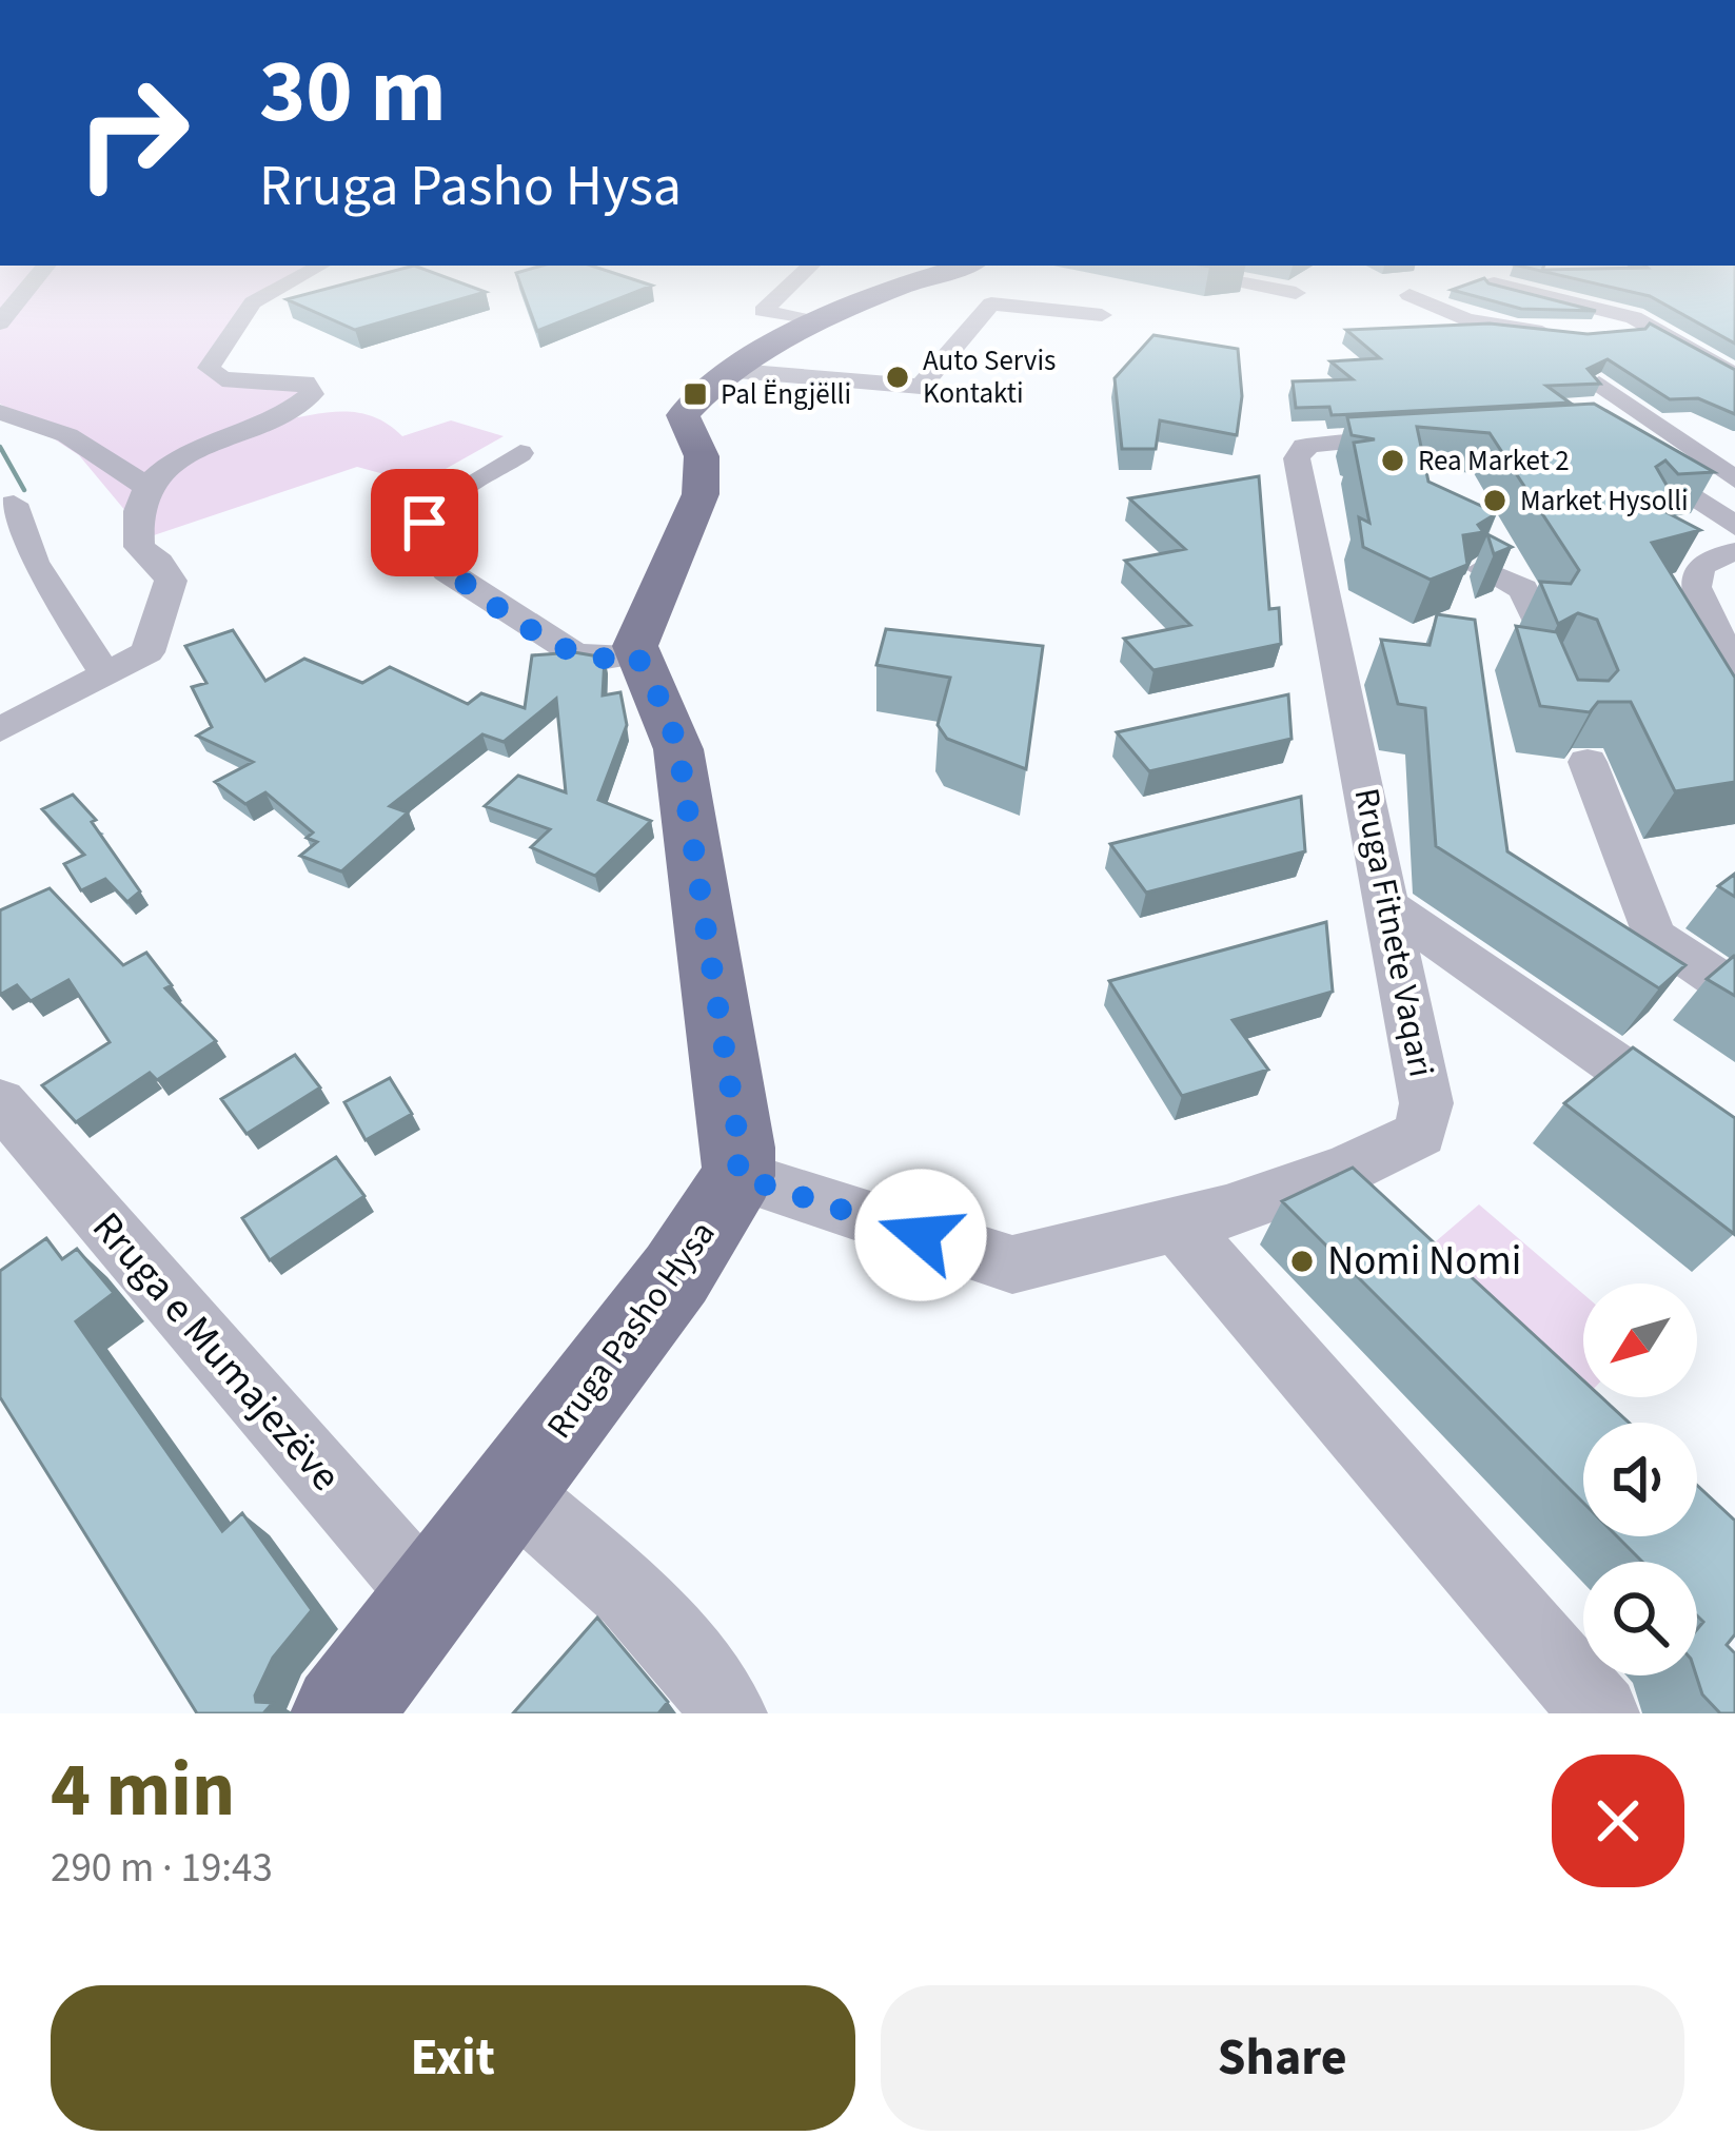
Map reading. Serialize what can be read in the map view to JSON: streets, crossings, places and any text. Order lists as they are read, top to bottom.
{
  "streets": {
    "main road": ["Rruga Pasho Hysa"],
    "street": ["Rruga Fitnete Vaqari", "Rruga e Mumajezëve"]
  },
  "crossings": [
    ["Rruga Pasho Hysa", "Rruga e Mumajezëve"]
  ],
  "places": {
    "other": [
      "Auto Servis Kontakti",
      "Rea Market 2",
      "Market Hysolli",
      "Nomi Nomi"
    ],
    "transit": ["Pal Ëngjëlli"]
  },
  "north": "bottom left",
  "page": {
    "turn": ["30 m", "Rruga Pasho Hysa"],
    "heading": ["4 min", "290 m · 19:43"],
    "buttons": ["Exit", "Share"]
  }
}
